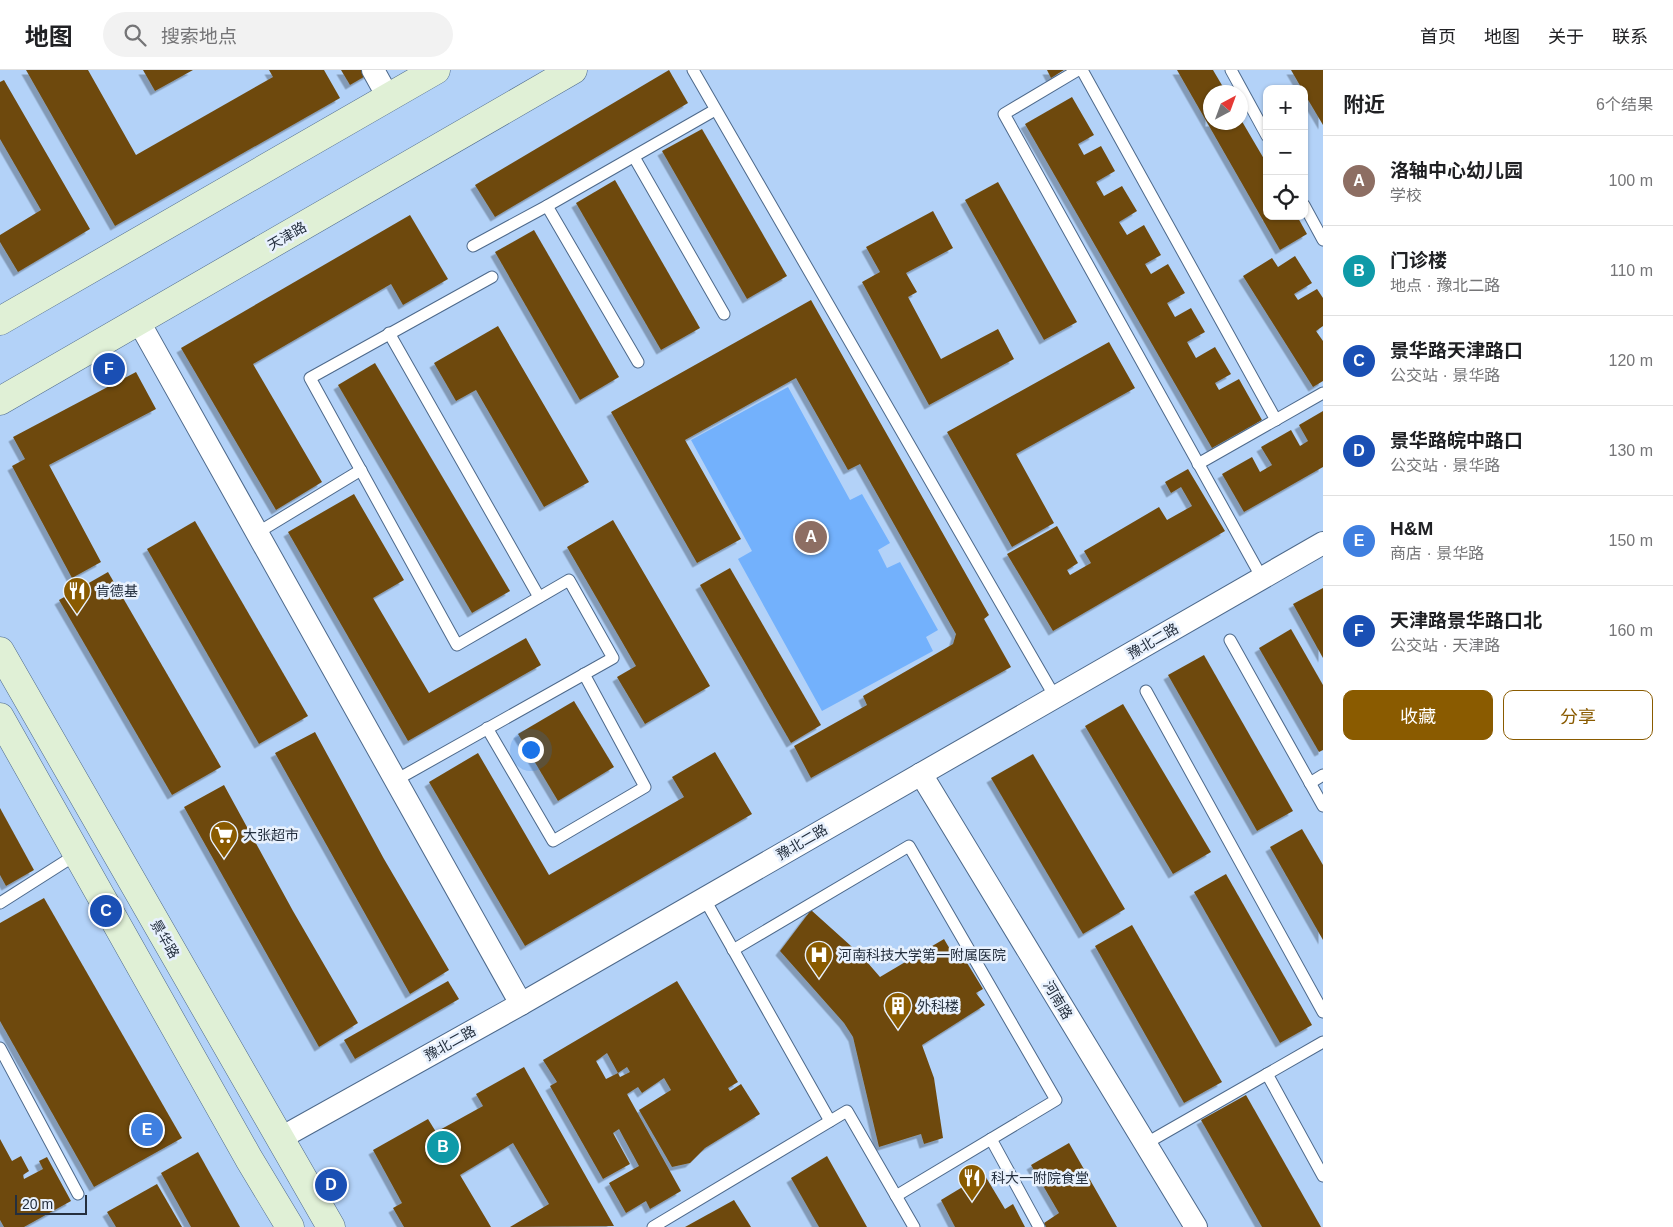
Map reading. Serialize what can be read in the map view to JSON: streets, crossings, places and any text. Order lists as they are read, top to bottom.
{
  "streets": {
    "main road": ["天津路", "景华路"],
    "street": ["豫北二路", "河南路"]
  },
  "crossings": [
    ["豫北二路", "景华路"],
    ["豫北二路", "河南路"]
  ],
  "places": {
    "restaurant": ["肯德基", "科大一附院食堂"],
    "supermarket": ["大张超市"],
    "hospital": ["河南科技大学第一附属医院"],
    "building": ["外科楼"]
  },
  "scale_bar": "20 m",
  "north": "top right",
  "page": {
    "header": "地图",
    "search": "搜索地点",
    "nav": [
      "首页",
      "地图",
      "关于",
      "联系"
    ],
    "heading": ["附近", "6个结果"],
    "map_buttons": ["+", "−"],
    "list": [
      {
        "mark": "A",
        "name": "洛轴中心幼儿园",
        "note": "学校",
        "value": "100 m"
      },
      {
        "mark": "B",
        "name": "门诊楼",
        "note": "地点 · 豫北二路",
        "value": "110 m"
      },
      {
        "mark": "C",
        "name": "景华路天津路口",
        "note": "公交站 · 景华路",
        "value": "120 m"
      },
      {
        "mark": "D",
        "name": "景华路皖中路口",
        "note": "公交站 · 景华路",
        "value": "130 m"
      },
      {
        "mark": "E",
        "name": "H&M",
        "note": "商店 · 景华路",
        "value": "150 m"
      },
      {
        "mark": "F",
        "name": "天津路景华路口北",
        "note": "公交站 · 天津路",
        "value": "160 m"
      }
    ],
    "pins": [
      "F",
      "A",
      "C",
      "E",
      "B",
      "D"
    ],
    "buttons": ["收藏", "分享"],
    "scale": "20 m"
  }
}
